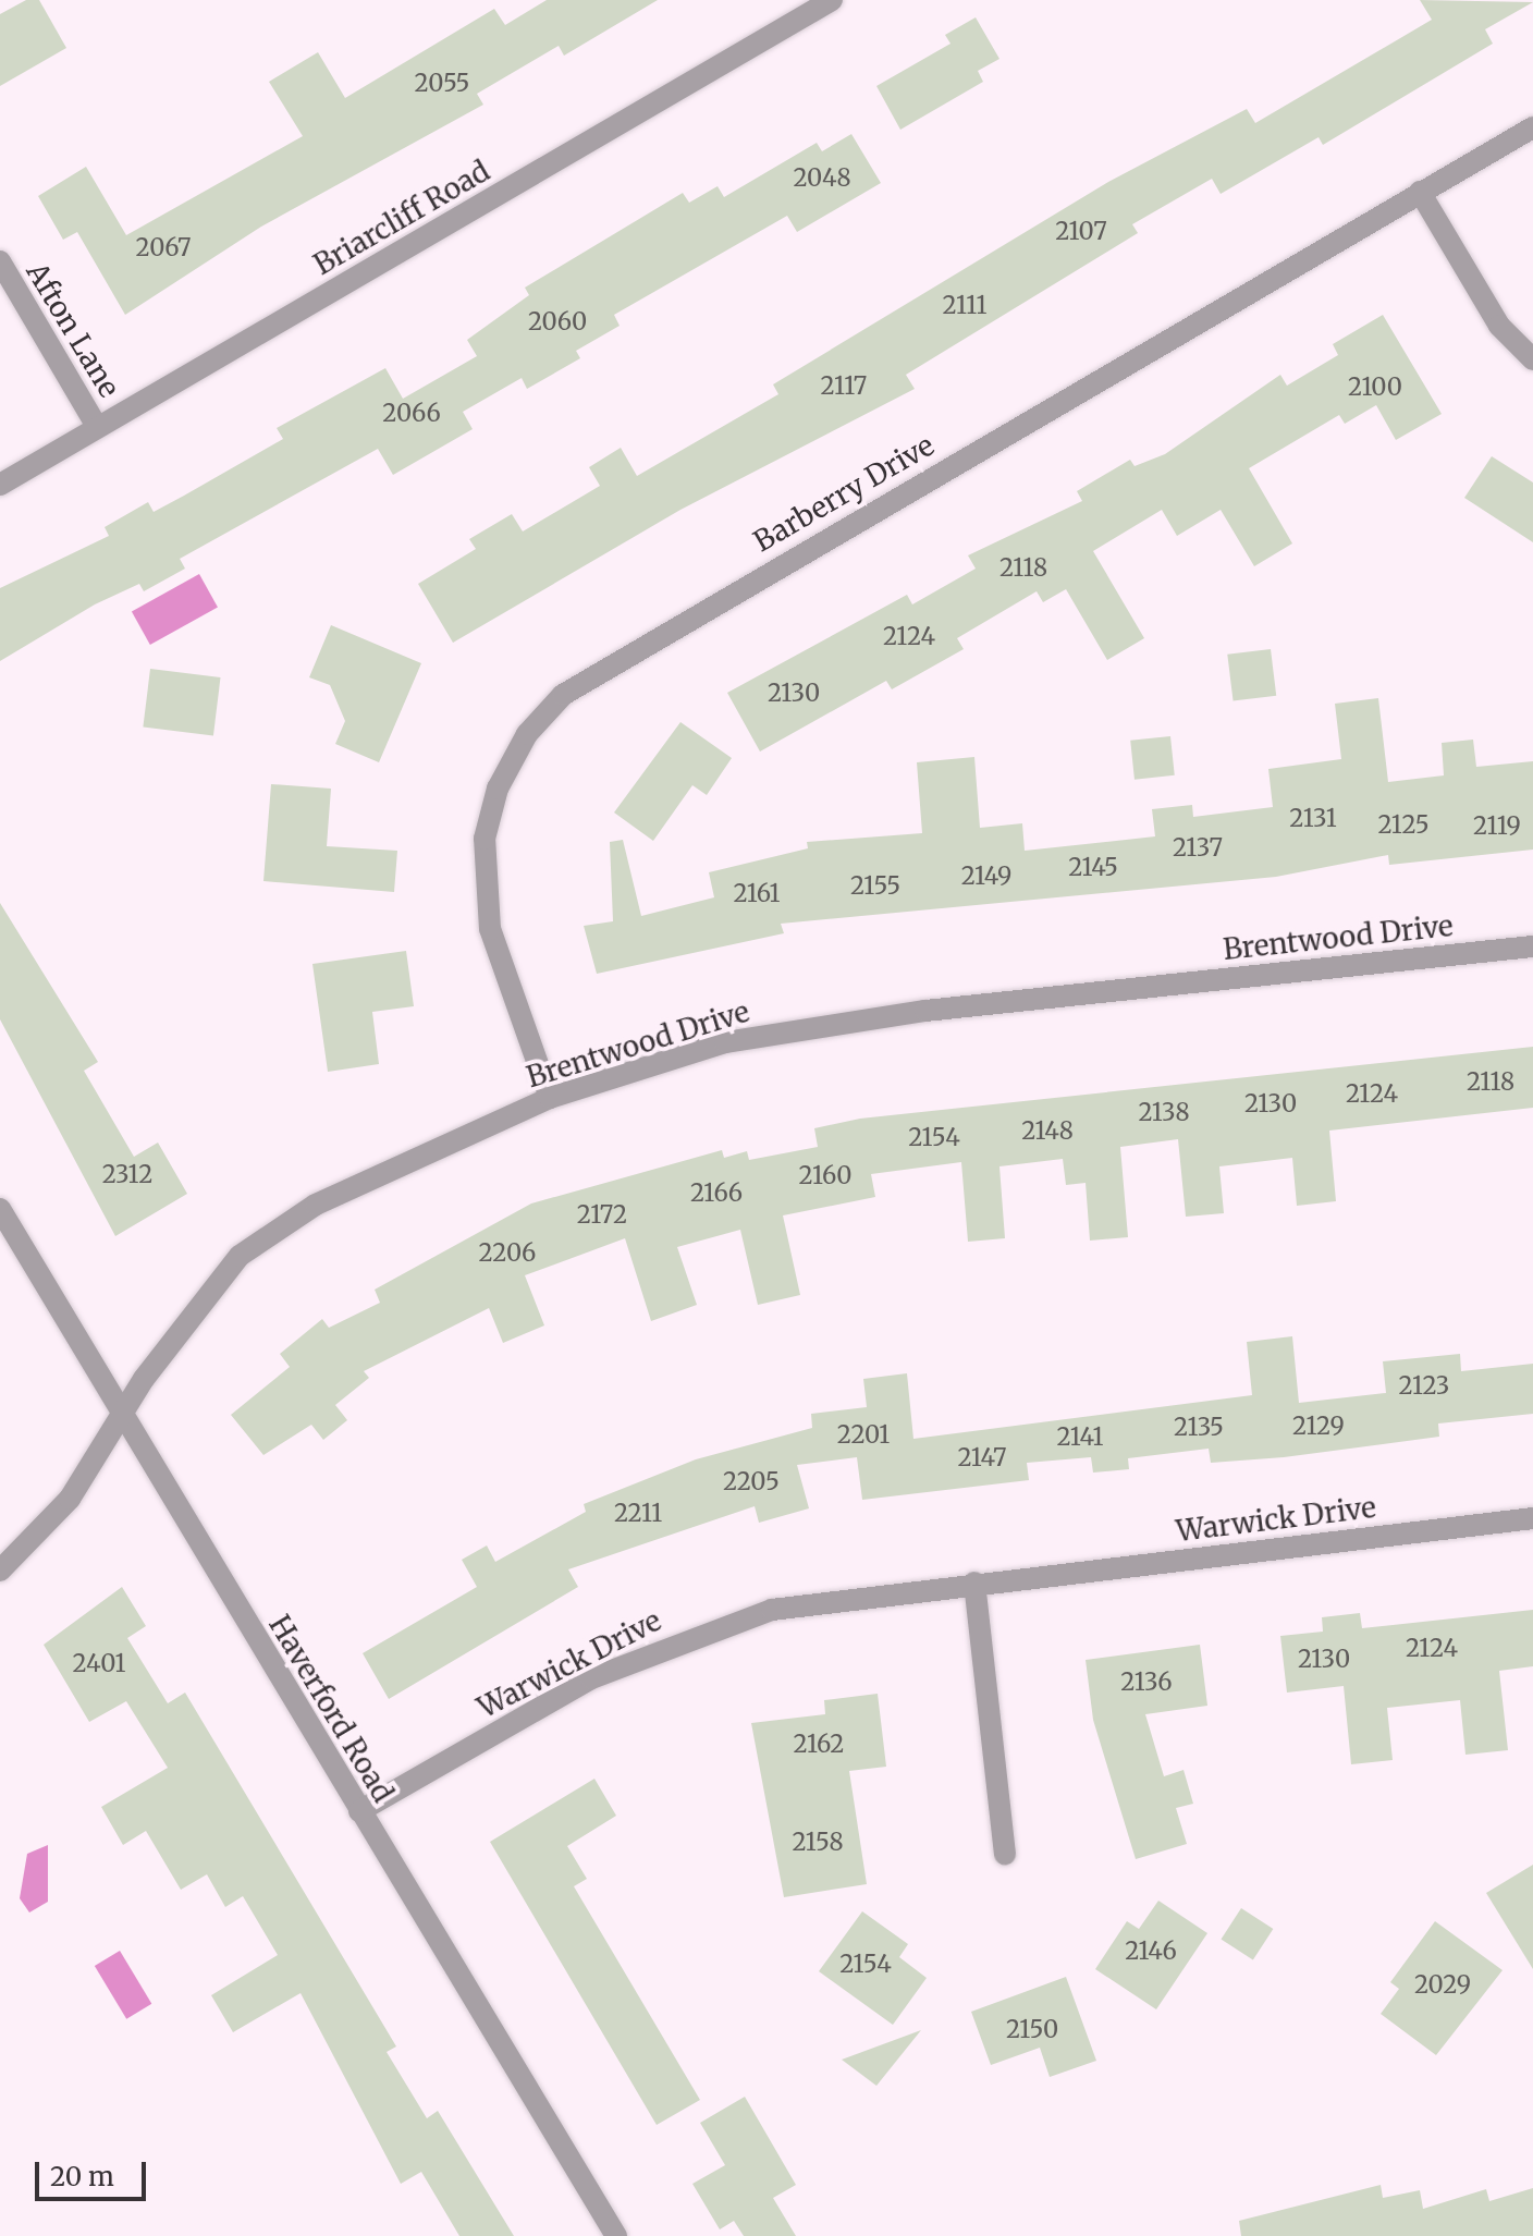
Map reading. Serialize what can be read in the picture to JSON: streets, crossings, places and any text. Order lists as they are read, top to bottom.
{
  "streets": {
    "street": [
      "Briarcliff Road",
      "Afton Lane",
      "Barberry Drive",
      "Brentwood Drive",
      "Warwick Drive",
      "Haverford Road"
    ]
  },
  "crossings": [
    ["Briarcliff Road", "Afton Lane"],
    ["Barberry Drive", "Brentwood Drive"],
    ["Brentwood Drive", "Haverford Road"],
    ["Warwick Drive", "Haverford Road"]
  ],
  "house_numbers": [
    "2055",
    "2048",
    "2107",
    "2067",
    "2111",
    "2060",
    "2117",
    "2100",
    "2066",
    "2118",
    "2124",
    "2130",
    "2131",
    "2125",
    "2119",
    "2137",
    "2145",
    "2149",
    "2155",
    "2161",
    "2118",
    "2124",
    "2130",
    "2138",
    "2148",
    "2154",
    "2312",
    "2160",
    "2166",
    "2172",
    "2206",
    "2123",
    "2129",
    "2135",
    "2201",
    "2141",
    "2147",
    "2205",
    "2211",
    "2124",
    "2130",
    "2401",
    "2136",
    "2162",
    "2158",
    "2146",
    "2154",
    "2029",
    "2150"
  ],
  "scale_bar": "20 m"
}
